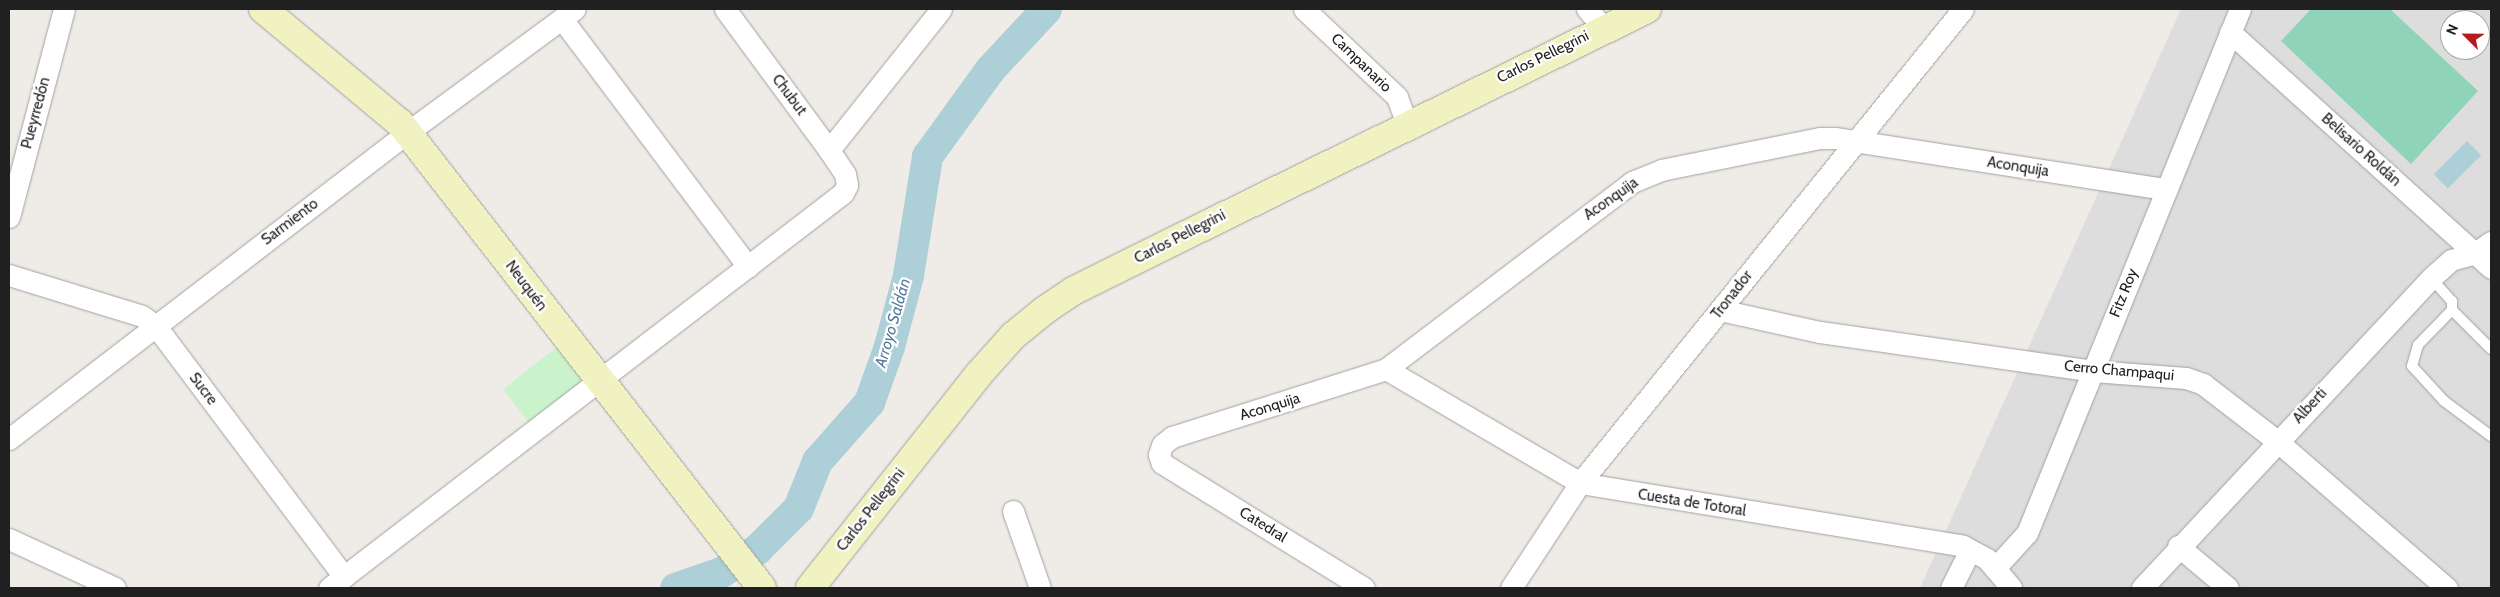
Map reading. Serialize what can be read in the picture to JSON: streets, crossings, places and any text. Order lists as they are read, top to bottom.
{
  "streets": {
    "main road": ["Carlos Pellegrini", "Neuquén"],
    "street": [
      "Campanario",
      "Chubut",
      "Pueyrredón",
      "Belisario Roldán",
      "Aconquija",
      "Sarmiento",
      "Fitz Roy",
      "Tronador",
      "Cerro Champaqui",
      "Sucre",
      "Alberti",
      "Cuesta de Totoral",
      "Catedral"
    ]
  },
  "crossings": [
    ["Carlos Pellegrini", "Campanario"],
    ["Belisario Roldán", "Fitz Roy"],
    ["Belisario Roldán", "Alberti"],
    ["Aconquija", "Fitz Roy"],
    ["Aconquija", "Tronador"],
    ["Aconquija", "Cuesta de Totoral"],
    ["Aconquija", "Catedral"],
    ["Sarmiento", "Neuquén"],
    ["Sarmiento", "Sucre"],
    ["Fitz Roy", "Cerro Champaqui"],
    ["Fitz Roy", "Cuesta de Totoral"],
    ["Tronador", "Cerro Champaqui"],
    ["Tronador", "Cuesta de Totoral"],
    ["Cerro Champaqui", "Alberti"]
  ],
  "water": ["Arroyo Saldán"],
  "north": "top left"
}
